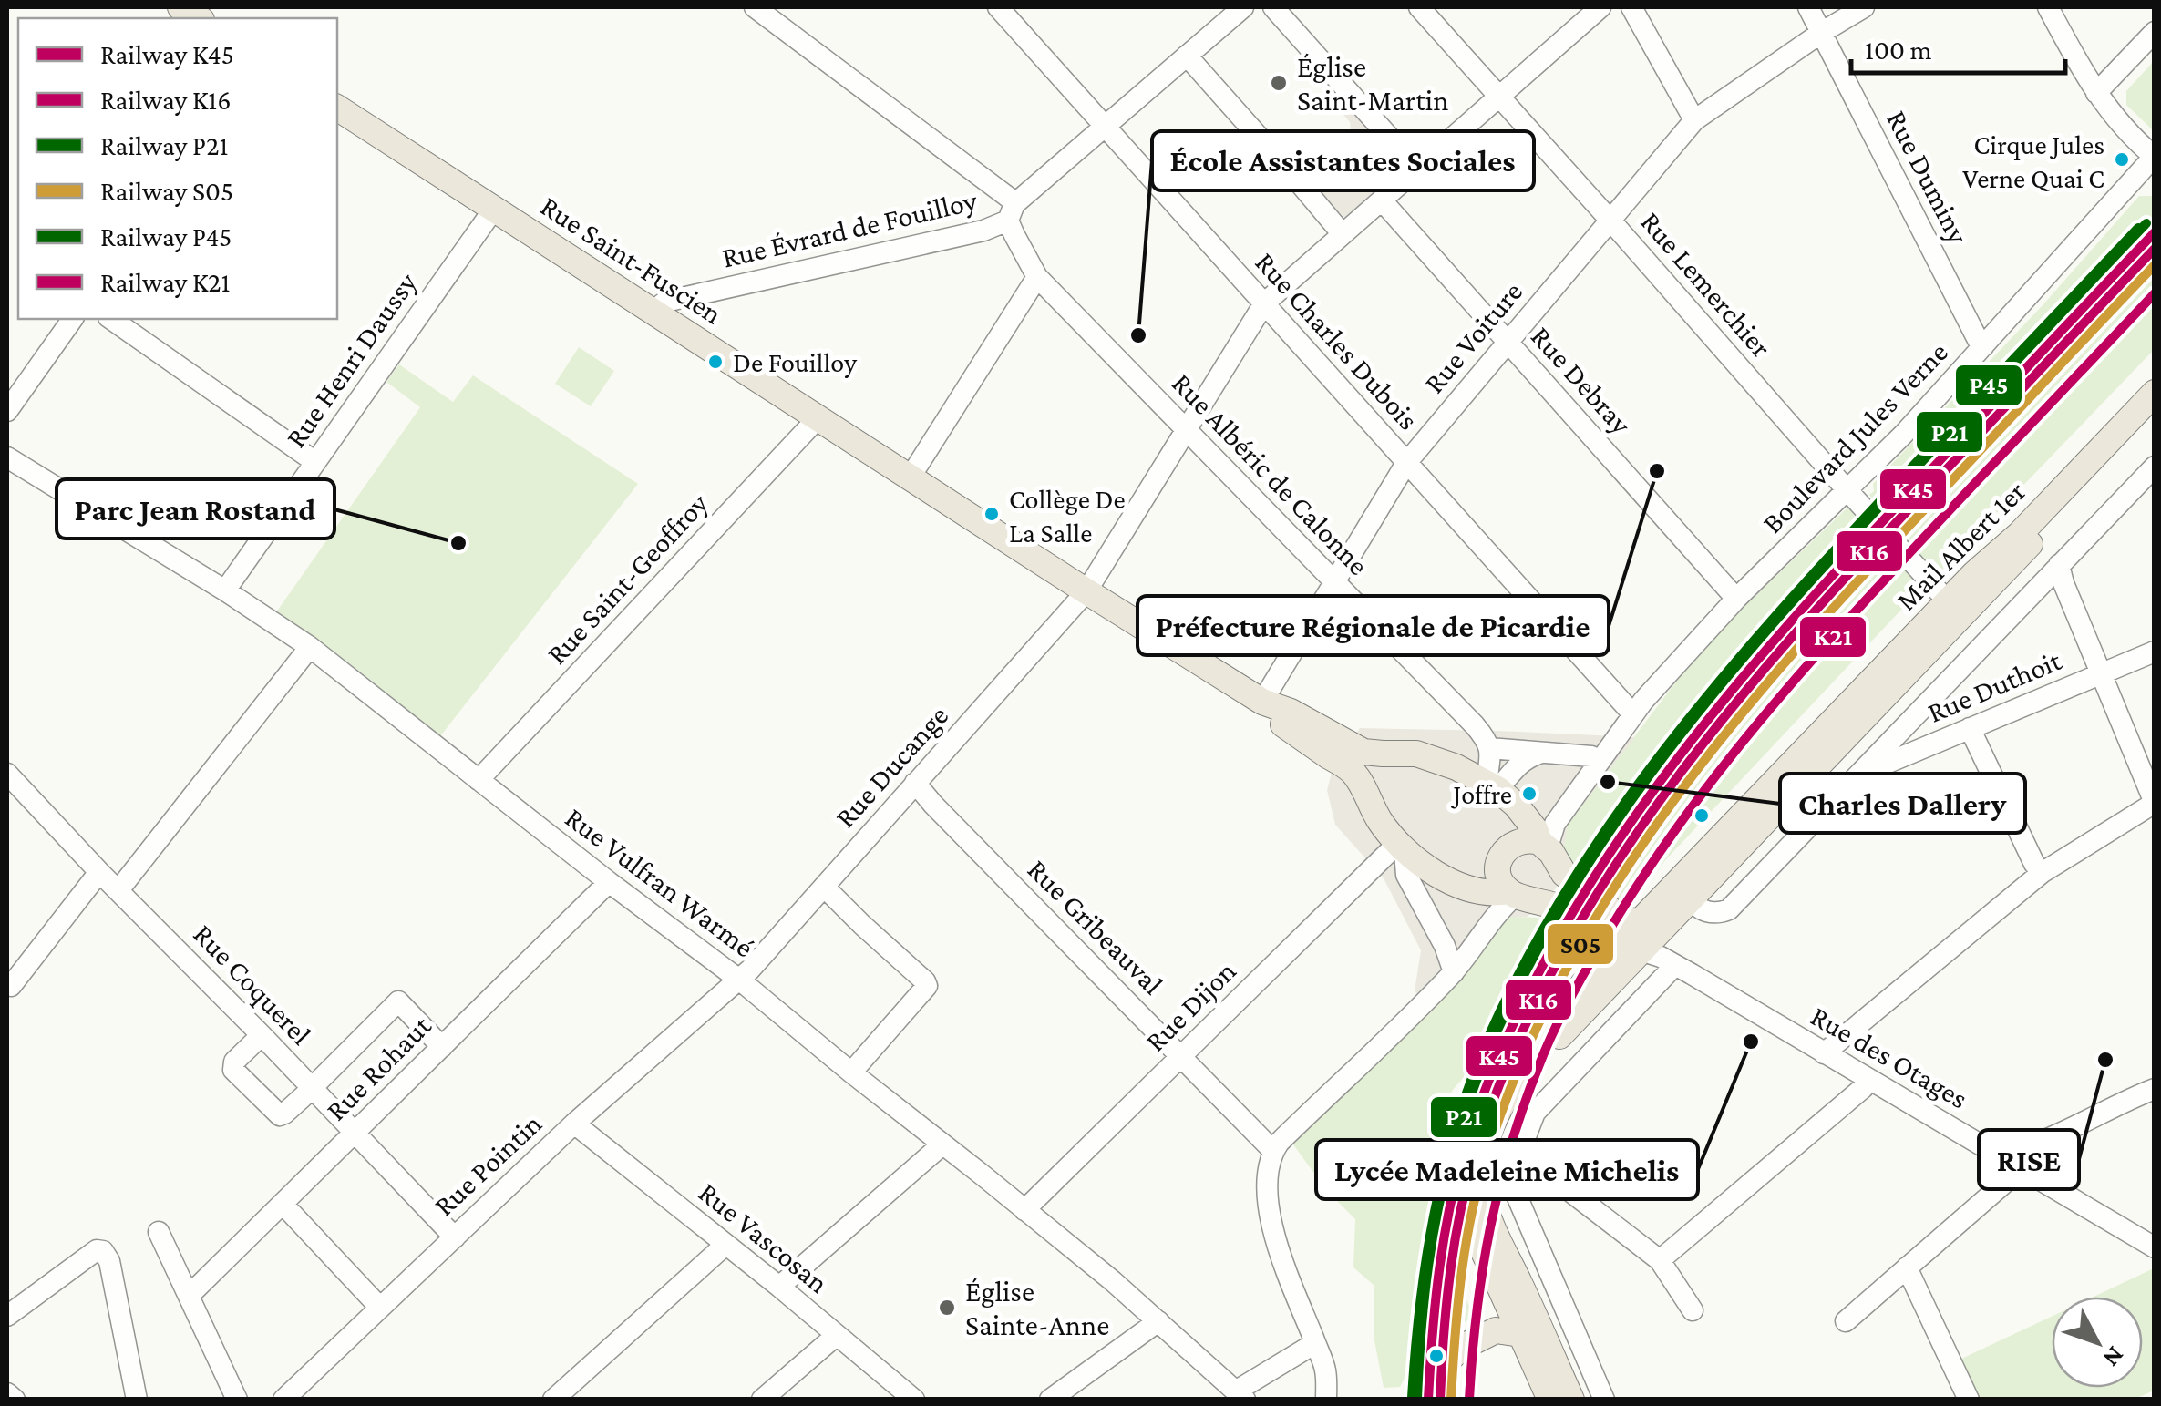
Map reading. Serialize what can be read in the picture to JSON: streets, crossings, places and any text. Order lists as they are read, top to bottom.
{
  "streets": {
    "main road": ["Rue Saint-Fuscien", "Mail Albert 1er"],
    "street": [
      "Rue Duminy",
      "Rue Évrard de Fouilloy",
      "Rue Lemerchier",
      "Rue Voiture",
      "Rue Charles Dubois",
      "Rue Henri Daussy",
      "Rue Debray",
      "Boulevard Jules Verne",
      "Rue Albéric de Calonne",
      "Rue Saint-Geoffroy",
      "Rue Duthoit",
      "Rue Ducange",
      "Rue Vulfran Warmé",
      "Rue Gribeauval",
      "Rue Coquerel",
      "Rue Dijon",
      "Rue des Otages",
      "Rue Rohaut",
      "Rue Pointin",
      "Rue Vascosan"
    ]
  },
  "crossings": [
    ["Rue Duminy", "Rue Voiture"],
    ["Rue Duminy", "Boulevard Jules Verne"],
    ["Rue Évrard de Fouilloy", "Rue Saint-Fuscien"],
    ["Rue Évrard de Fouilloy", "Rue Albéric de Calonne"],
    ["Rue Saint-Fuscien", "Rue Voiture"],
    ["Rue Saint-Fuscien", "Rue Henri Daussy"],
    ["Rue Saint-Fuscien", "Rue Saint-Geoffroy"],
    ["Rue Saint-Fuscien", "Rue Ducange"],
    ["Rue Lemerchier", "Rue Voiture"],
    ["Rue Lemerchier", "Boulevard Jules Verne"],
    ["Rue Lemerchier", "Mail Albert 1er"],
    ["Rue Lemerchier", "Rue Ducange"],
    ["Rue Voiture", "Rue Charles Dubois"],
    ["Rue Voiture", "Rue Debray"],
    ["Rue Voiture", "Rue Albéric de Calonne"],
    ["Rue Charles Dubois", "Boulevard Jules Verne"],
    ["Rue Charles Dubois", "Rue Ducange"],
    ["Rue Henri Daussy", "Rue Vulfran Warmé"],
    ["Rue Debray", "Boulevard Jules Verne"],
    ["Rue Debray", "Rue Ducange"],
    ["Rue Albéric de Calonne", "Rue Ducange"],
    ["Mail Albert 1er", "Rue des Otages"],
    ["Rue Saint-Geoffroy", "Rue Vulfran Warmé"],
    ["Rue Ducange", "Rue Vulfran Warmé"],
    ["Rue Ducange", "Rue Gribeauval"],
    ["Rue Ducange", "Rue Pointin"],
    ["Rue Vulfran Warmé", "Rue Dijon"],
    ["Rue Vulfran Warmé", "Rue Rohaut"],
    ["Rue Vulfran Warmé", "Rue Pointin"],
    ["Rue Gribeauval", "Rue Dijon"],
    ["Rue Coquerel", "Rue Rohaut"],
    ["Rue Coquerel", "Rue Pointin"],
    ["Rue Pointin", "Rue Vascosan"]
  ],
  "places": [
    "Église Saint-Martin",
    "Cirque Jules Verne Quai C",
    "École Assistantes Sociales",
    "De Fouilloy",
    "Préfecture Régionale de Picardie",
    "Collège De La Salle",
    "Parc Jean Rostand",
    "Charles Dallery",
    "Joffre",
    "Lycée Madeleine Michelis",
    "RISE",
    "Église Sainte-Anne"
  ],
  "lines": [
    "rail line P21",
    "rail line P45",
    "rail line K45",
    "rail line K16",
    "rail line S05",
    "rail line K21"
  ],
  "legend": [
    "Railway K45",
    "Railway K16",
    "Railway P21",
    "Railway S05",
    "Railway P45",
    "Railway K21"
  ],
  "scale_bar": "100 m",
  "north": "bottom right"
}
